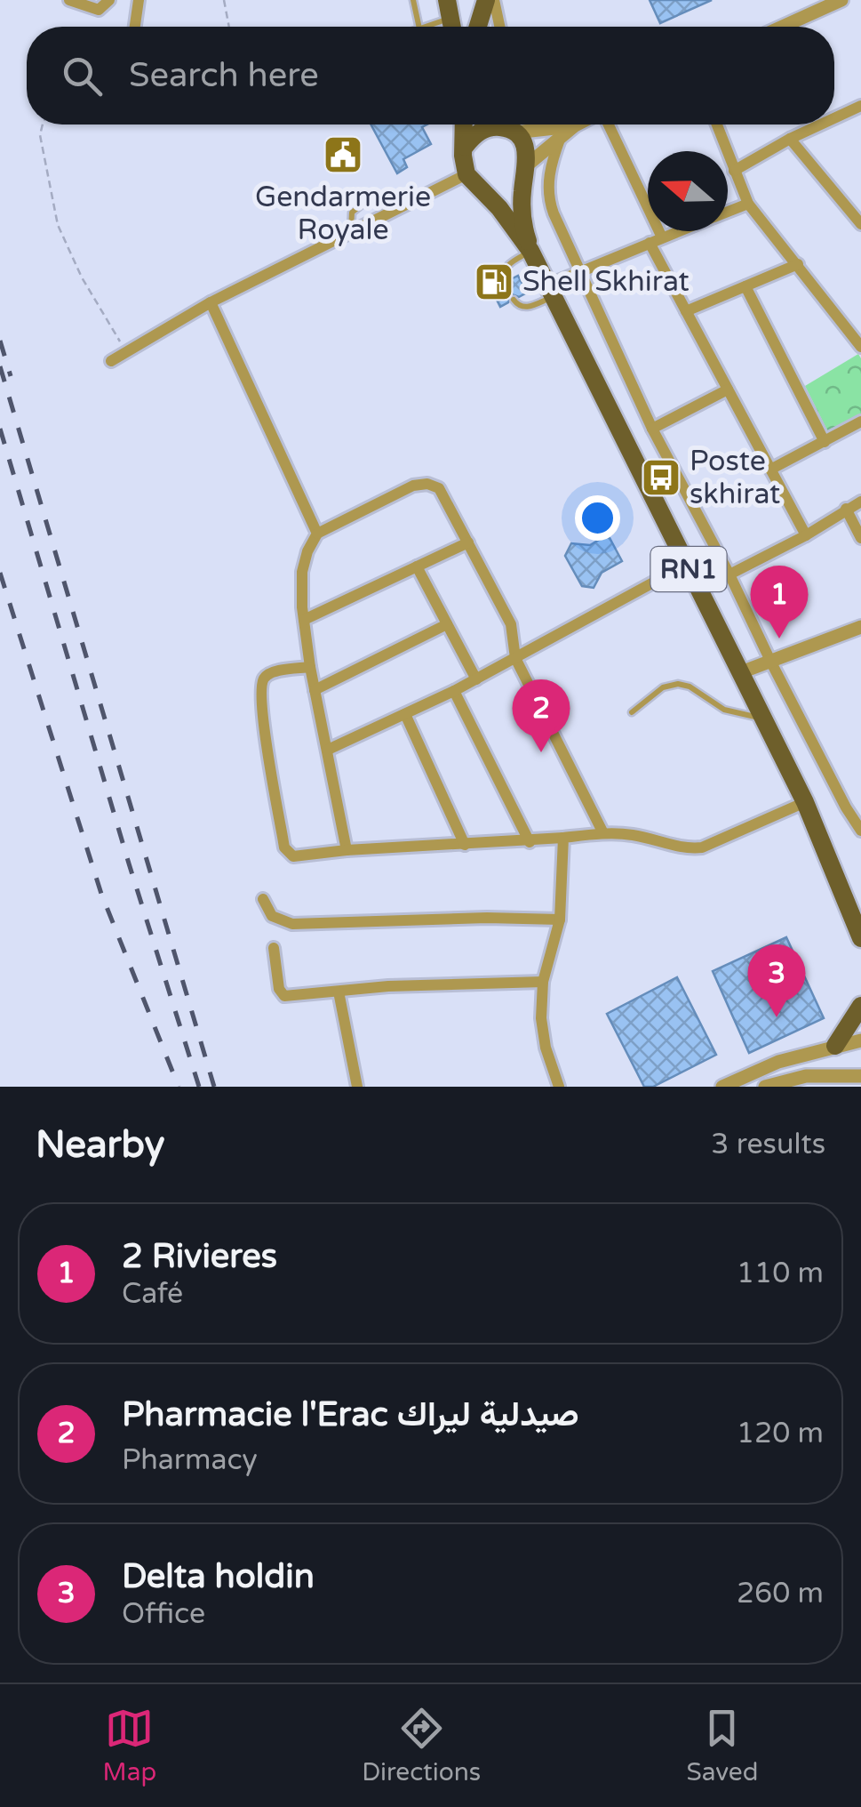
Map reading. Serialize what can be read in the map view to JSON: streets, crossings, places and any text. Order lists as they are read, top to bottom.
{
  "streets": {
    "main road": ["RN1"]
  },
  "places": {
    "public building": ["Gendarmerie Royale"],
    "fuel station": ["Shell Skhirat"],
    "bus stop": ["Poste skhirat"]
  },
  "north": "left",
  "page": {
    "search": "Search here",
    "pins": ["1", "2", "3"],
    "heading": ["Nearby", "3 results"],
    "list": [
      {
        "mark": "1",
        "name": "2 Rivieres",
        "note": "Café",
        "value": "110 m"
      },
      {
        "mark": "2",
        "name": "Pharmacie l'Erac صيدلية ليراك",
        "note": "Pharmacy",
        "value": "120 m"
      },
      {
        "mark": "3",
        "name": "Delta holdin",
        "note": "Office",
        "value": "260 m"
      }
    ],
    "nav": ["Map", "Directions", "Saved"]
  }
}
